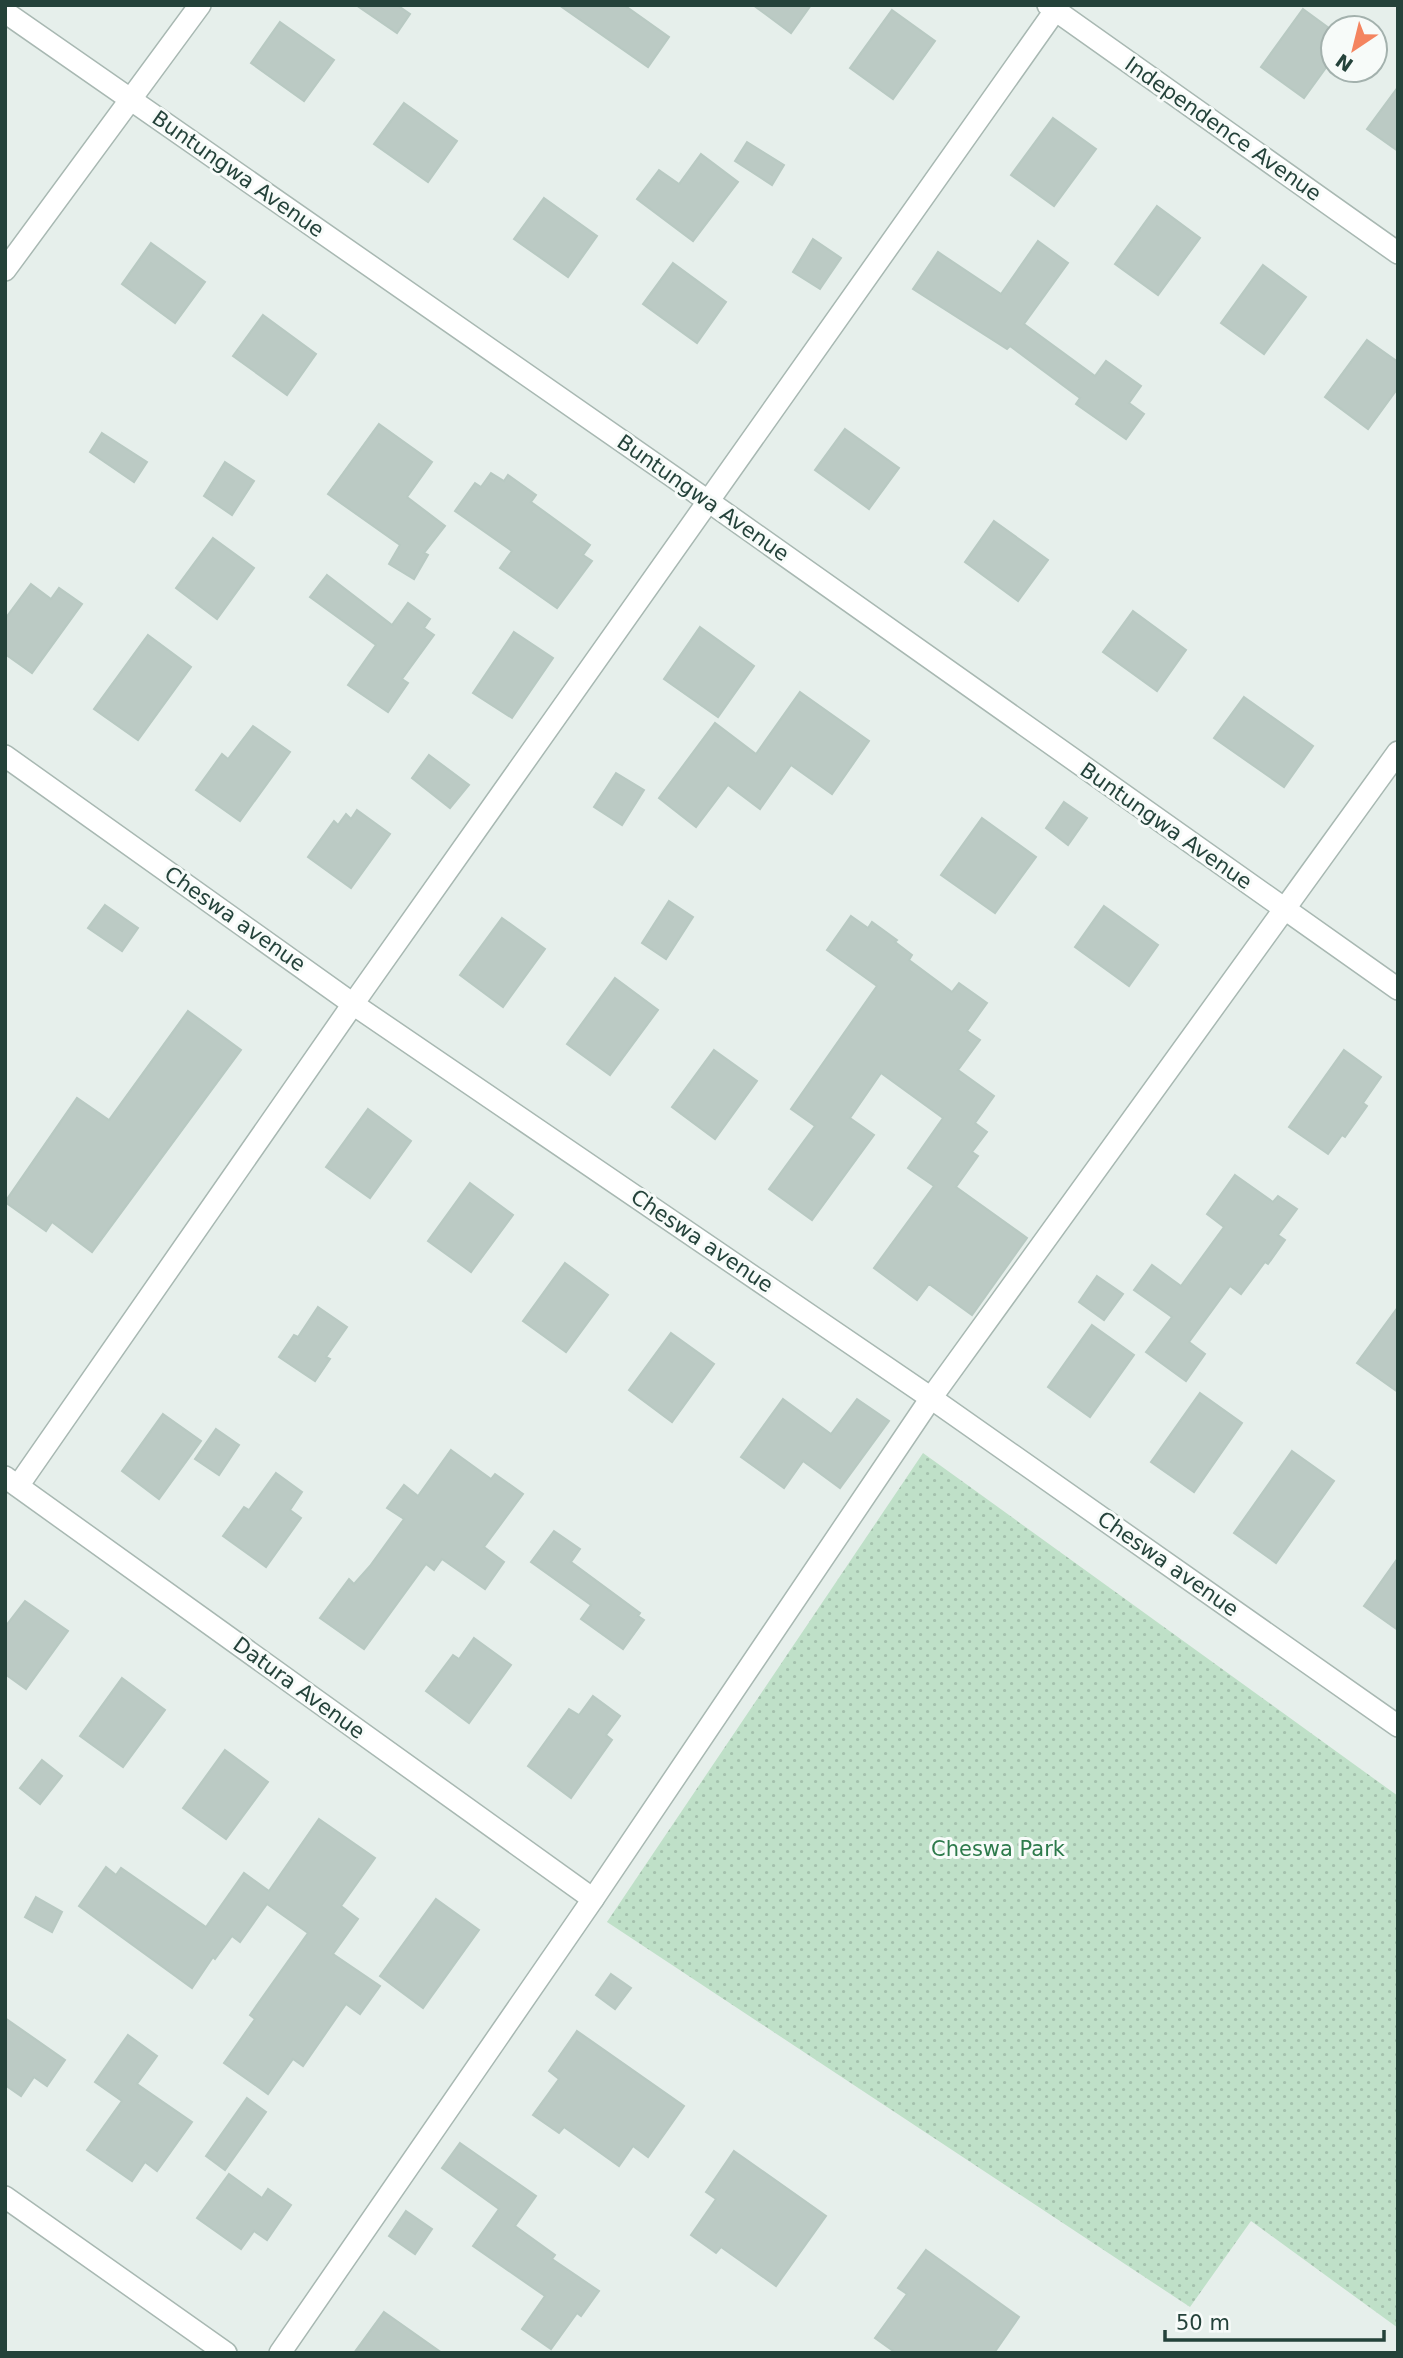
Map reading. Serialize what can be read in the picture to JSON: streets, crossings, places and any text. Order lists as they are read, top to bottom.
{
  "streets": {
    "street": [
      "Independence Avenue",
      "Buntungwa Avenue",
      "Cheswa avenue",
      "Datura Avenue"
    ]
  },
  "parks": ["Cheswa Park"],
  "scale_bar": "50 m",
  "north": "bottom left"
}
